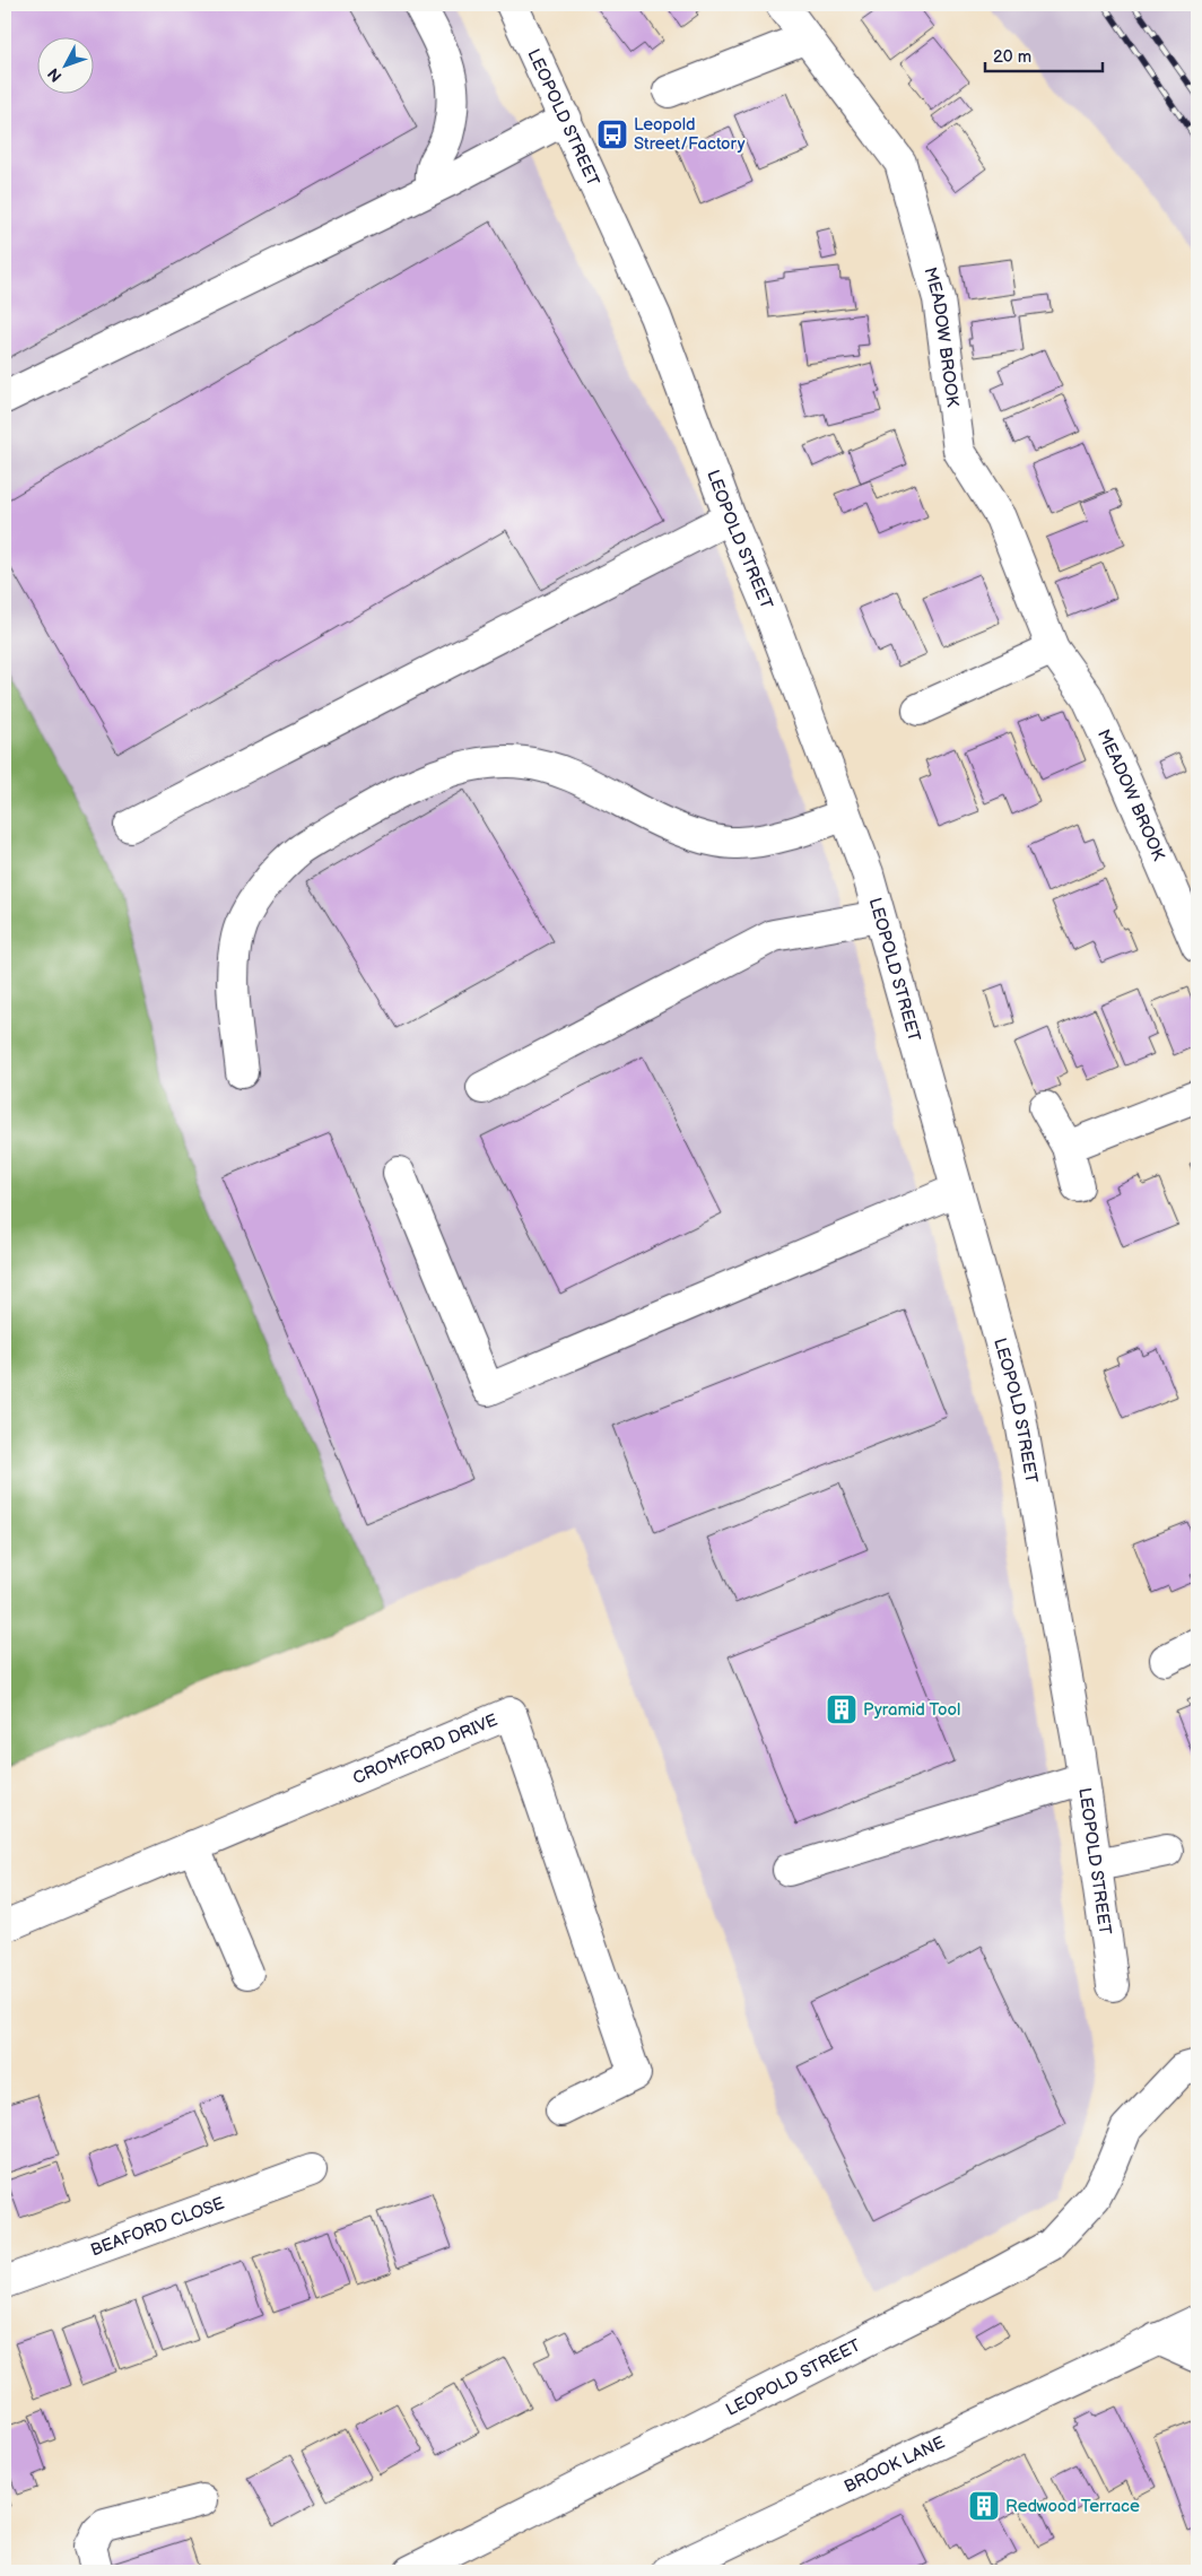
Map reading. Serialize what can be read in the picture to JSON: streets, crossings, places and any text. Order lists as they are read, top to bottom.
{
  "streets": {
    "street": [
      "LEOPOLD STREET",
      "MEADOW BROOK",
      "CROMFORD DRIVE",
      "BEAFORD CLOSE",
      "BROOK LANE"
    ]
  },
  "places": {
    "bus stop": ["Leopold Street/Factory"],
    "building": ["Pyramid Tool", "Redwood Terrace"]
  },
  "scale_bar": "20 m",
  "north": "bottom left"
}
